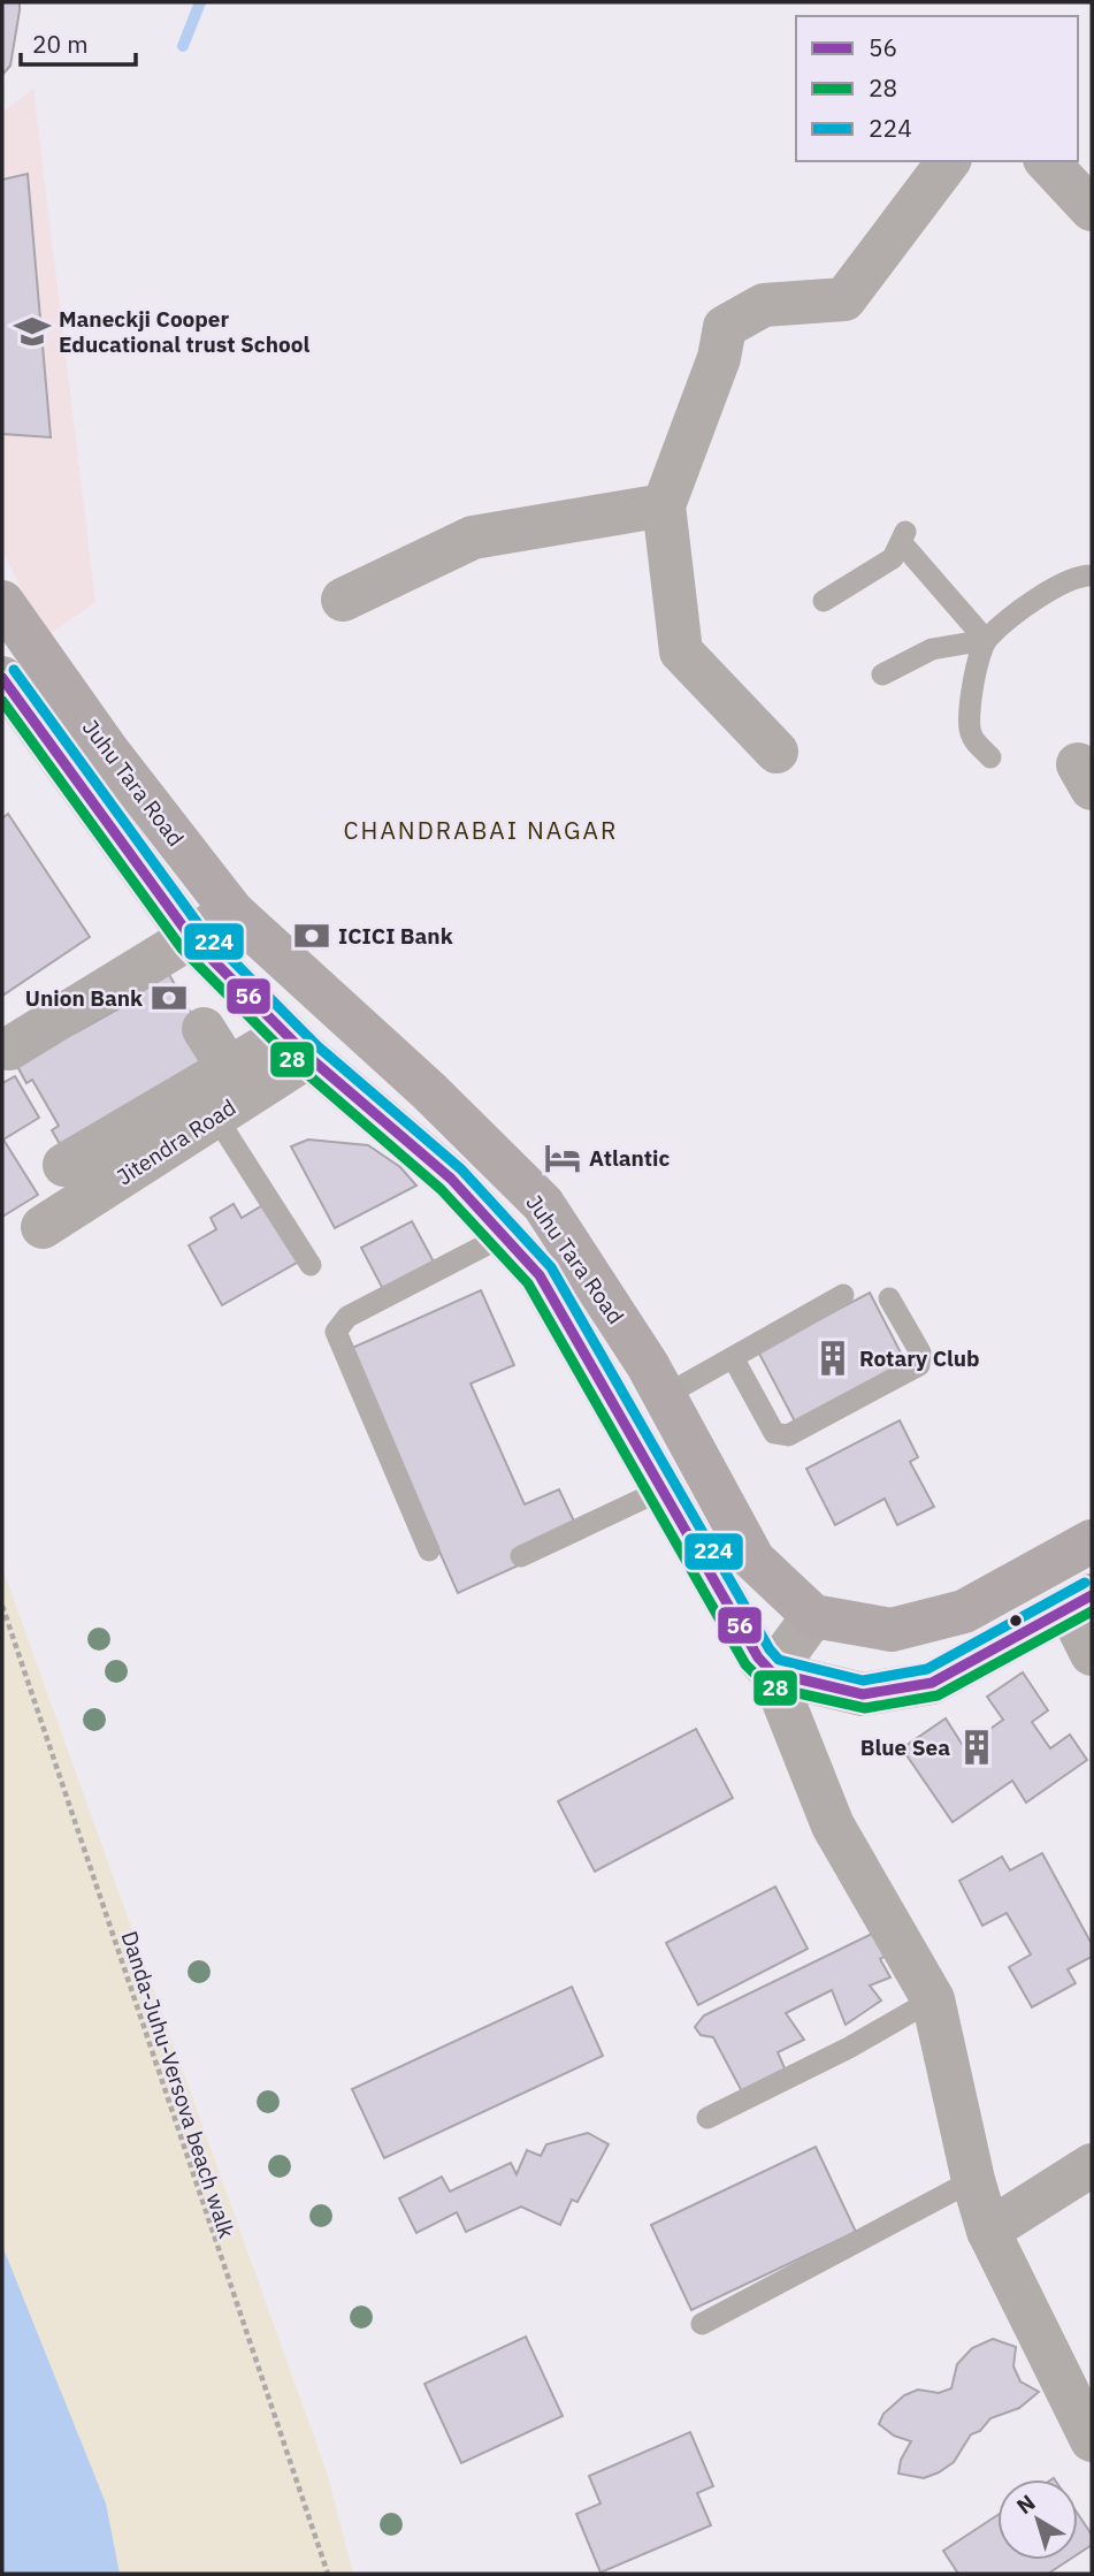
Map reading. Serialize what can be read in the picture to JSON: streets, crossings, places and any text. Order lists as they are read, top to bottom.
{
  "streets": {
    "main road": ["Juhu Tara Road"],
    "street": ["Jitendra Road"],
    "path": ["Danda-Juhu-Versova beach walk"]
  },
  "crossings": [
    ["Juhu Tara Road", "Jitendra Road"]
  ],
  "districts": ["CHANDRABAI NAGAR"],
  "places": {
    "school or university": ["Maneckji Cooper Educational trust School"],
    "bank": ["ICICI Bank", "Union Bank"],
    "hotel": ["Atlantic"],
    "building": ["Rotary Club", "Blue Sea"]
  },
  "lines": ["transit line 224", "transit line 56", "transit line 28"],
  "legend": ["56", "28", "224"],
  "scale_bar": "20 m",
  "north": "top left"
}
